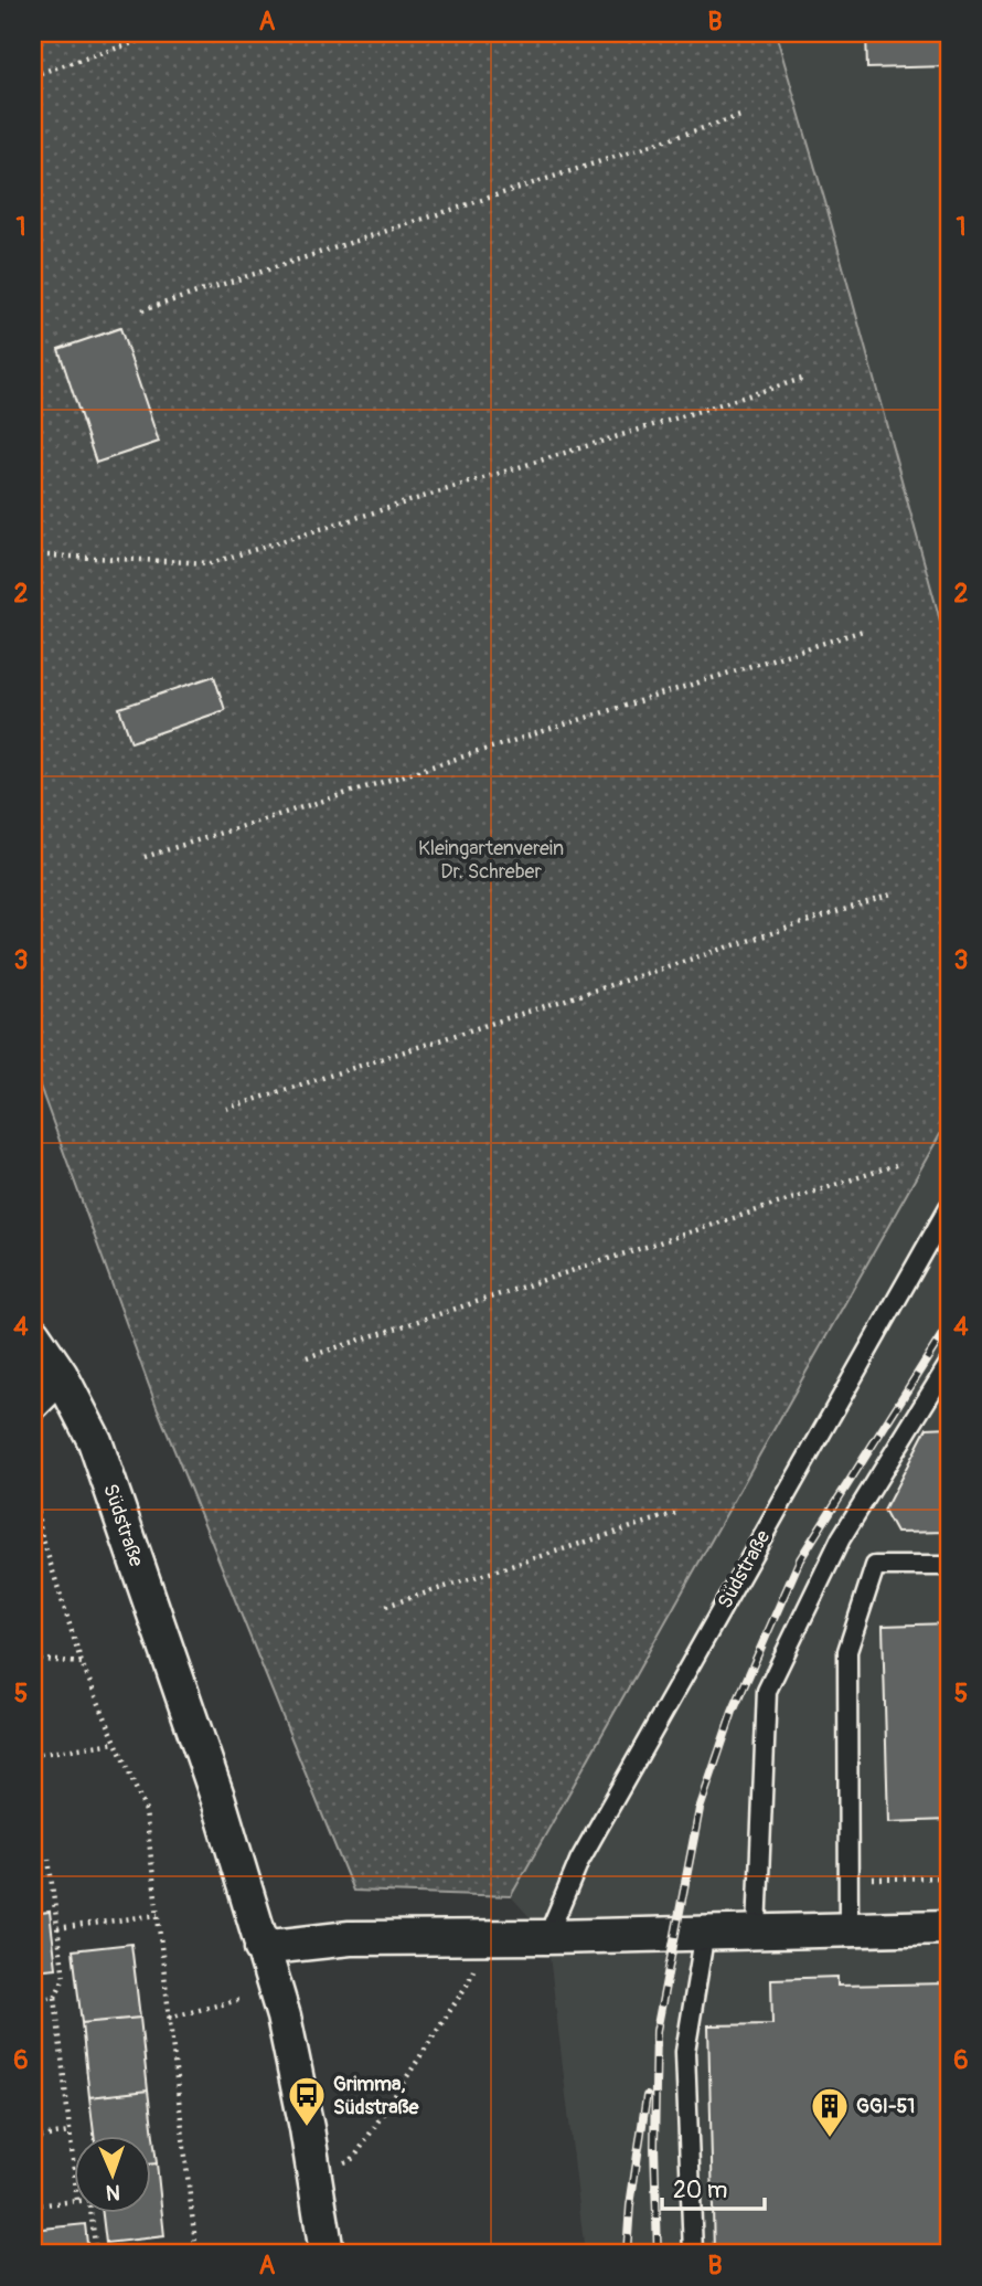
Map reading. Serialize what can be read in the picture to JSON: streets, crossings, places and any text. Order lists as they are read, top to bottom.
{
  "streets": {
    "street": ["Südstraße"]
  },
  "parks": ["Kleingartenverein Dr. Schreber"],
  "places": {
    "bus stop": ["Grimma, Südstraße"],
    "building": ["GGI-51"]
  },
  "scale_bar": "20 m",
  "north": "bottom",
  "grid": {
    "columns": ["A", "B"],
    "rows": [
      "1",
      "2",
      "3",
      "4",
      "5",
      "6"
    ]
  }
}
